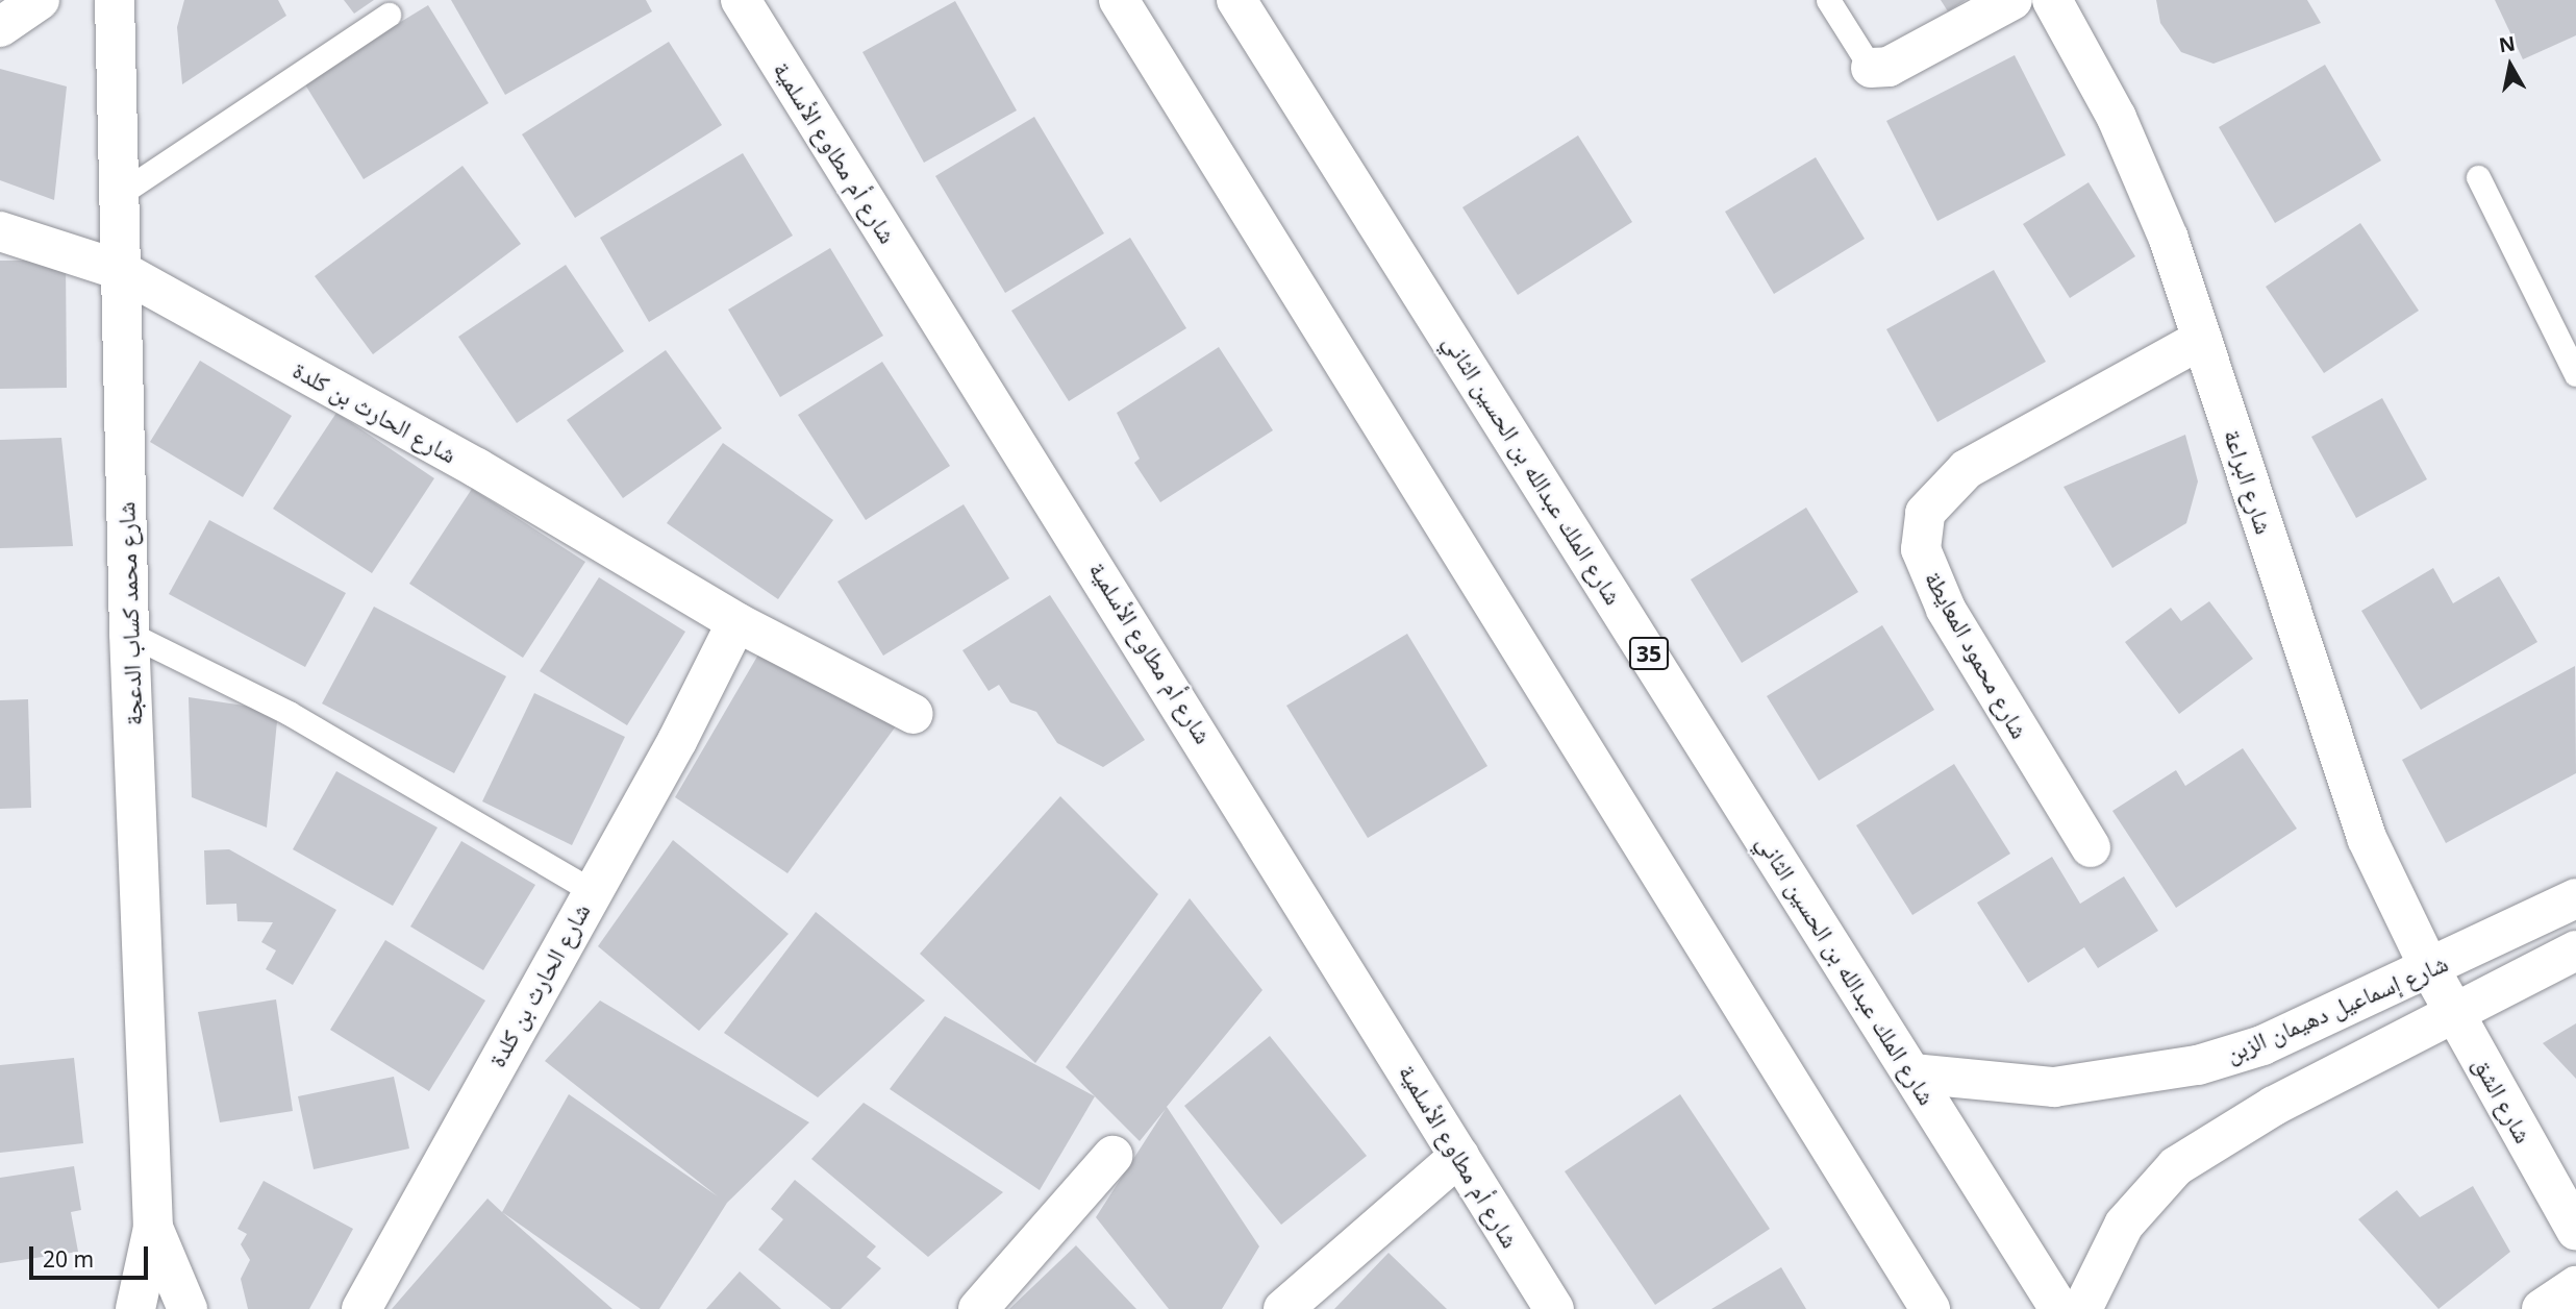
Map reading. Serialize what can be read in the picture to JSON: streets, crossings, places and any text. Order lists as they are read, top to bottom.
{
  "streets": {
    "main road": [
      "شارع أم مطاوع الأسلمية",
      "شارع الحارث بن كلدة",
      "شارع الملك عبدالله بن الحسين الثاني",
      "شارع البراعة",
      "شارع محمد كساب الدعجة",
      "35",
      "شارع محمود المعايطة",
      "شارع إسماعيل دهيمان الزبن",
      "شارع الشق"
    ]
  },
  "crossings": [
    ["شارع الحارث بن كلدة", "شارع محمد كساب الدعجة"],
    ["شارع الملك عبدالله بن الحسين الثاني", "شارع إسماعيل دهيمان الزبن"],
    ["شارع البراعة", "شارع محمود المعايطة"],
    ["شارع البراعة", "شارع إسماعيل دهيمان الزبن"],
    ["شارع البراعة", "شارع الشق"],
    ["شارع إسماعيل دهيمان الزبن", "شارع الشق"]
  ],
  "scale_bar": "20 m",
  "north": "top"
}
